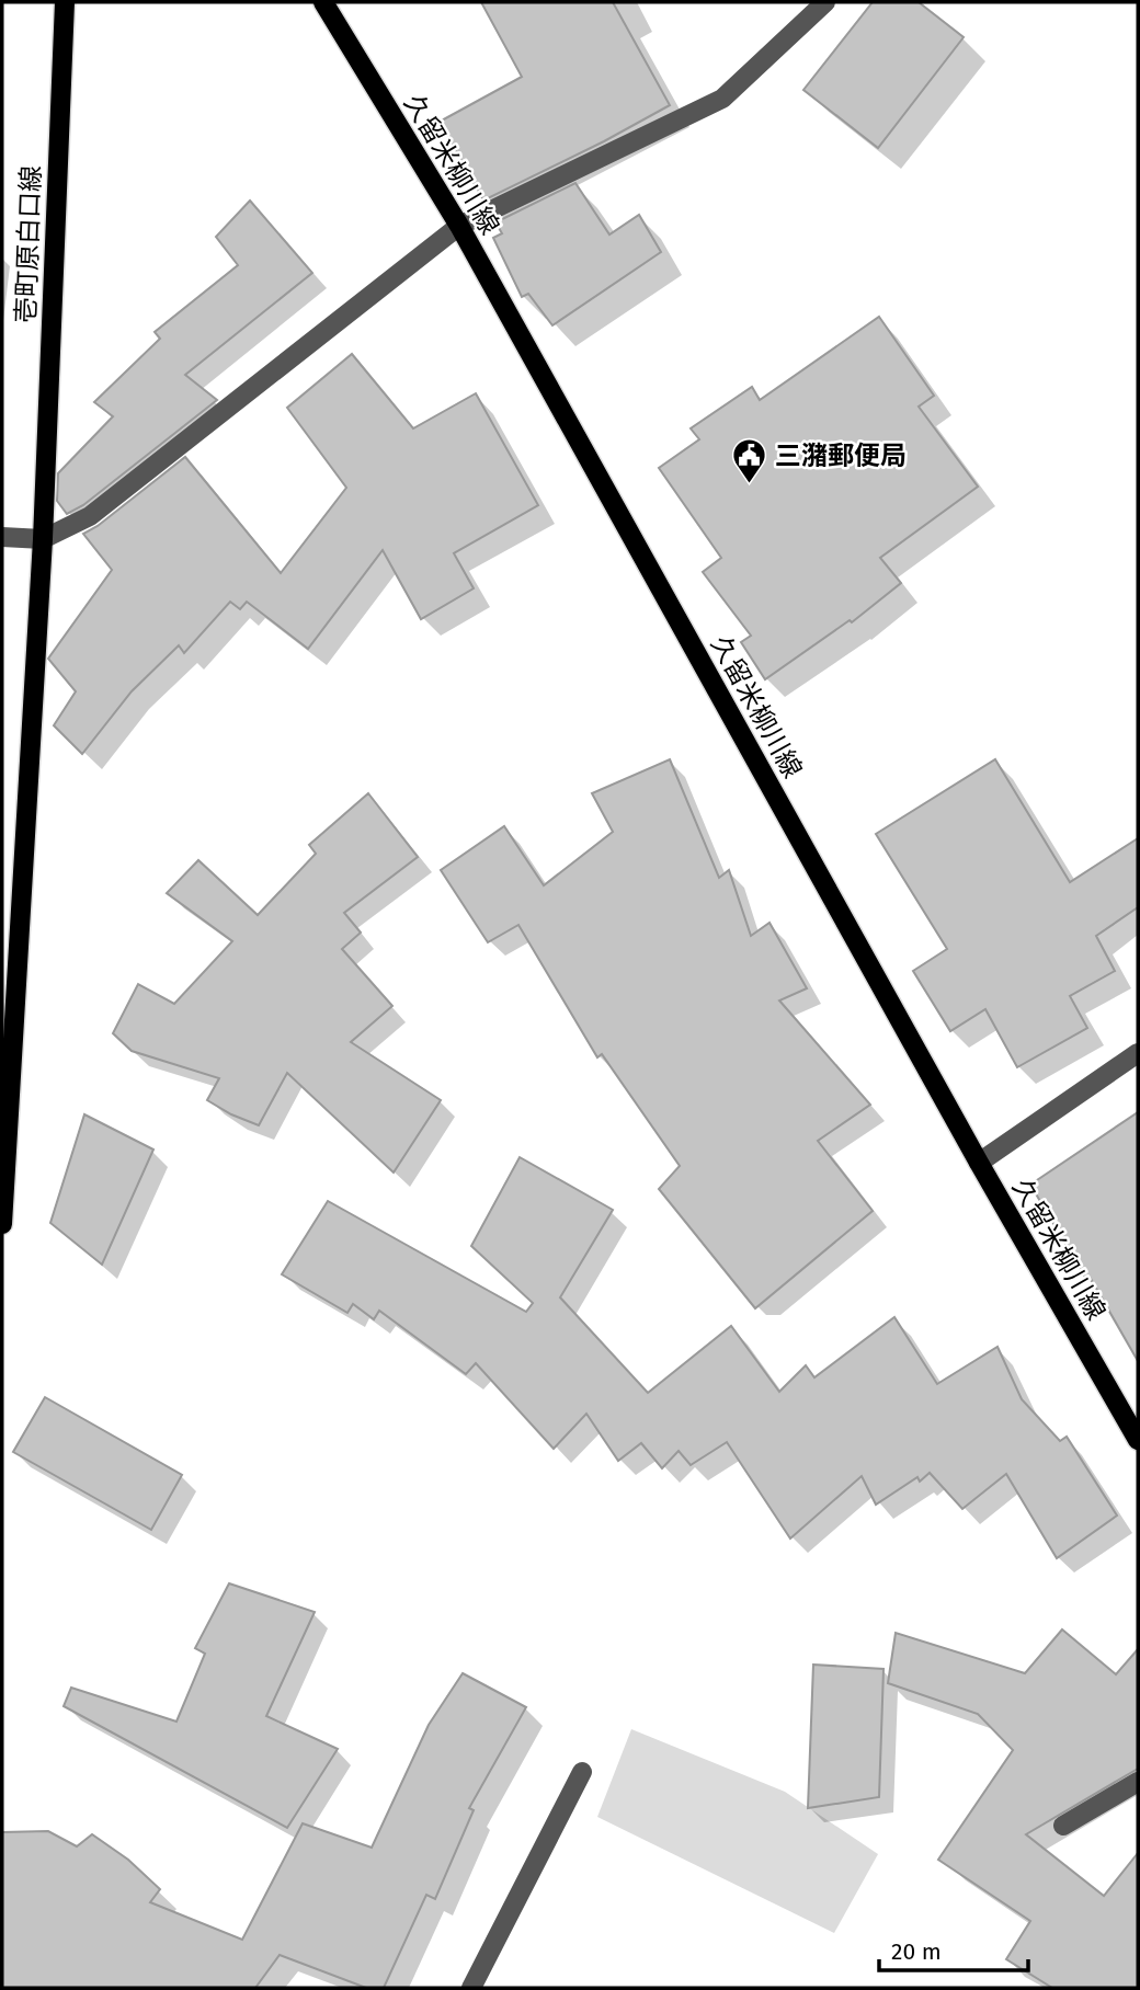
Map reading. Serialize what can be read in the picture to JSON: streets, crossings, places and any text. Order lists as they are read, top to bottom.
{
  "streets": {
    "main road": ["久留米柳川線", "壱町原白口線"]
  },
  "places": {
    "public building": ["三潴郵便局"]
  },
  "scale_bar": "20 m"
}
